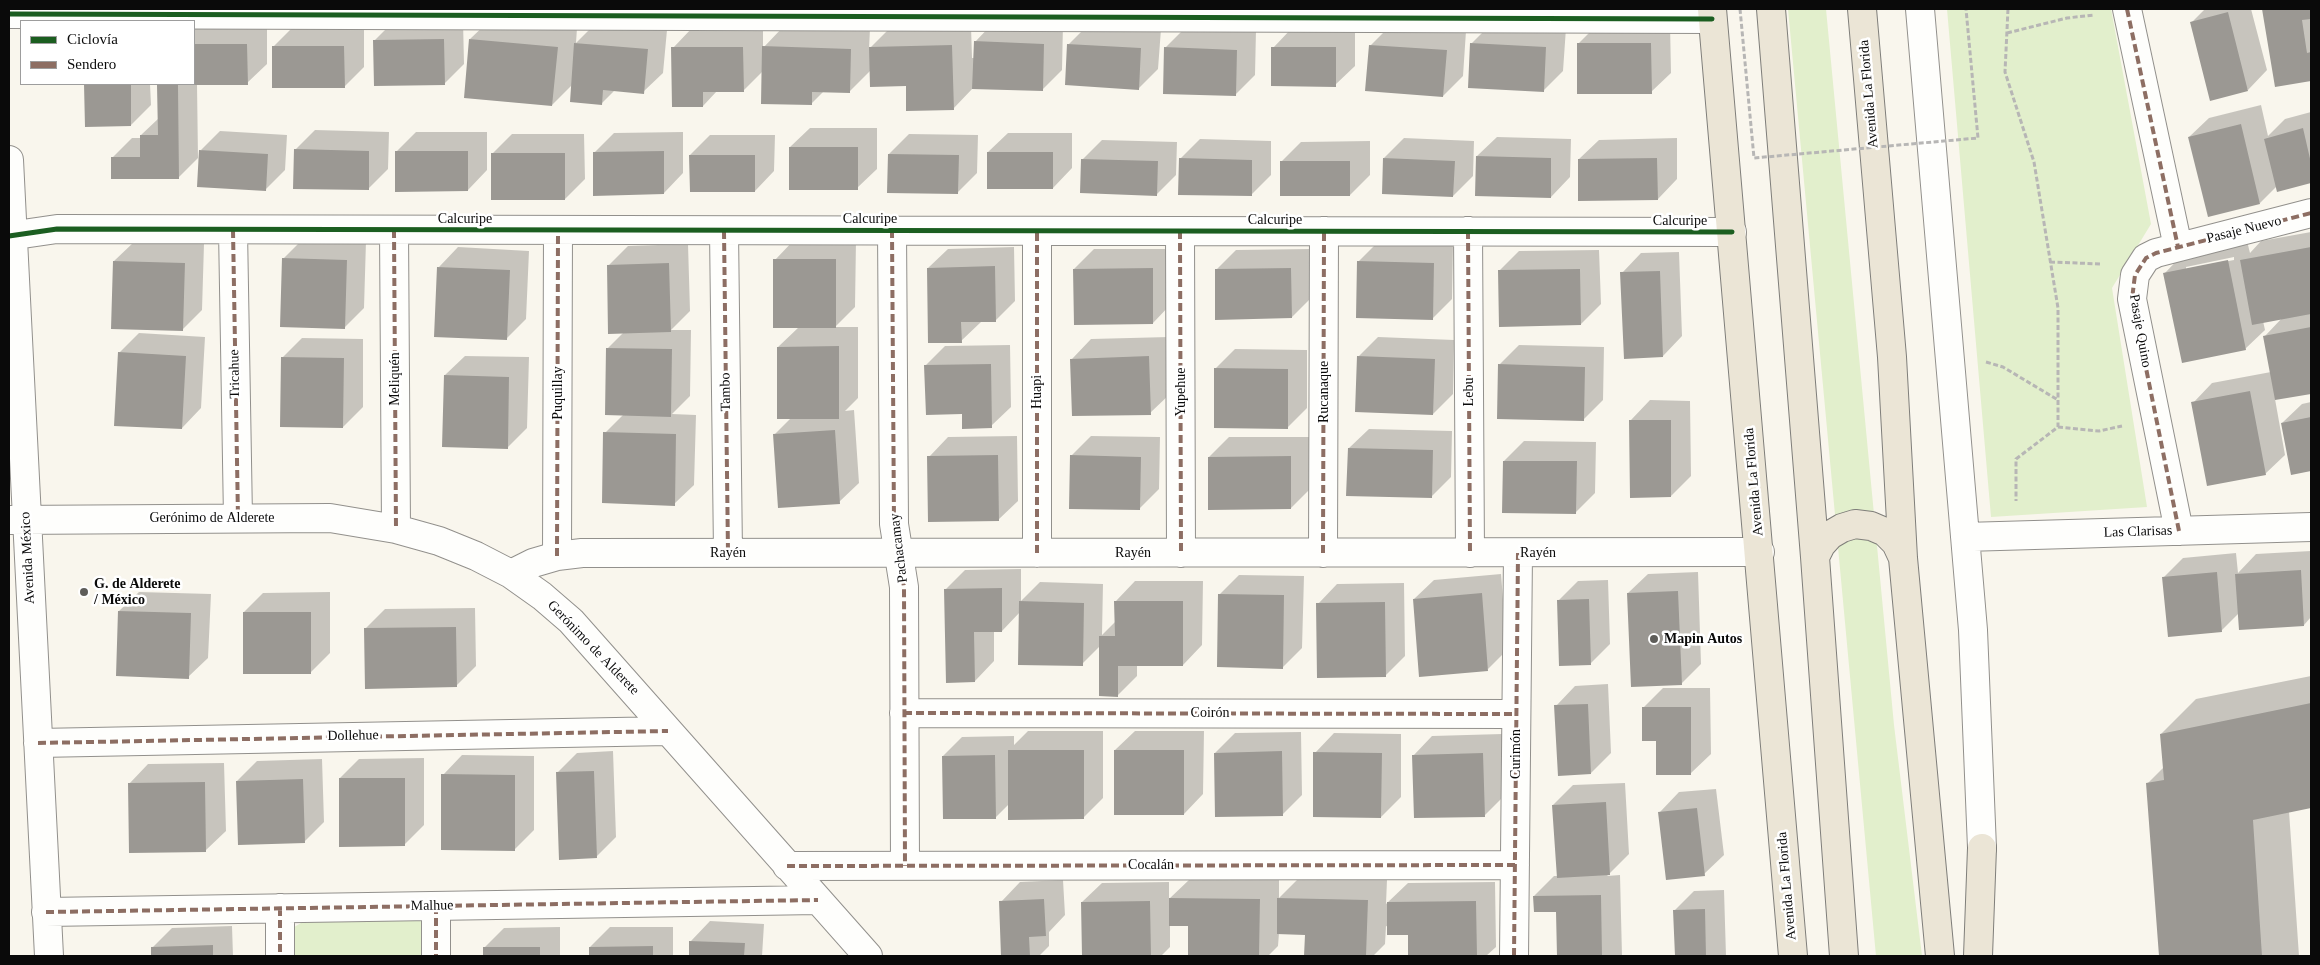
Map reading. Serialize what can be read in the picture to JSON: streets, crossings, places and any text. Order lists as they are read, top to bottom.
{
  "streets": {
    "main road": ["Avenida La Florida"],
    "street": [
      "Calcuripe",
      "Pasaje Nuevo",
      "Pasaje Quino",
      "Tricahue",
      "Meliquén",
      "Tambo",
      "Huapi",
      "Yupehue",
      "Rucanaque",
      "Lebu",
      "Puquillay",
      "Gerónimo de Alderete",
      "Las Clarisas",
      "Pachacamay",
      "Rayén",
      "Avenida México",
      "Coirón",
      "Dollehue",
      "Curimón",
      "Cocalán",
      "Malhue"
    ]
  },
  "crossings": [
    ["Avenida La Florida", "Calcuripe"],
    ["Avenida La Florida", "Rayén"],
    ["Calcuripe", "Tricahue"],
    ["Calcuripe", "Meliquén"],
    ["Calcuripe", "Tambo"],
    ["Calcuripe", "Huapi"],
    ["Calcuripe", "Yupehue"],
    ["Calcuripe", "Rucanaque"],
    ["Calcuripe", "Lebu"],
    ["Calcuripe", "Puquillay"],
    ["Calcuripe", "Pachacamay"],
    ["Calcuripe", "Avenida México"],
    ["Pasaje Quino", "Las Clarisas"],
    ["Tricahue", "Gerónimo de Alderete"],
    ["Meliquén", "Gerónimo de Alderete"],
    ["Tambo", "Rayén"],
    ["Huapi", "Rayén"],
    ["Yupehue", "Rayén"],
    ["Rucanaque", "Rayén"],
    ["Lebu", "Rayén"],
    ["Puquillay", "Rayén"],
    ["Gerónimo de Alderete", "Rayén"],
    ["Gerónimo de Alderete", "Avenida México"],
    ["Gerónimo de Alderete", "Dollehue"],
    ["Gerónimo de Alderete", "Cocalán"],
    ["Gerónimo de Alderete", "Malhue"],
    ["Pachacamay", "Rayén"],
    ["Pachacamay", "Coirón"],
    ["Pachacamay", "Cocalán"],
    ["Rayén", "Curimón"],
    ["Avenida México", "Dollehue"],
    ["Avenida México", "Malhue"],
    ["Coirón", "Curimón"],
    ["Curimón", "Cocalán"]
  ],
  "places": ["G. de Alderete / México", "Mapin Autos"],
  "legend": ["Ciclovía", "Sendero"]
}
